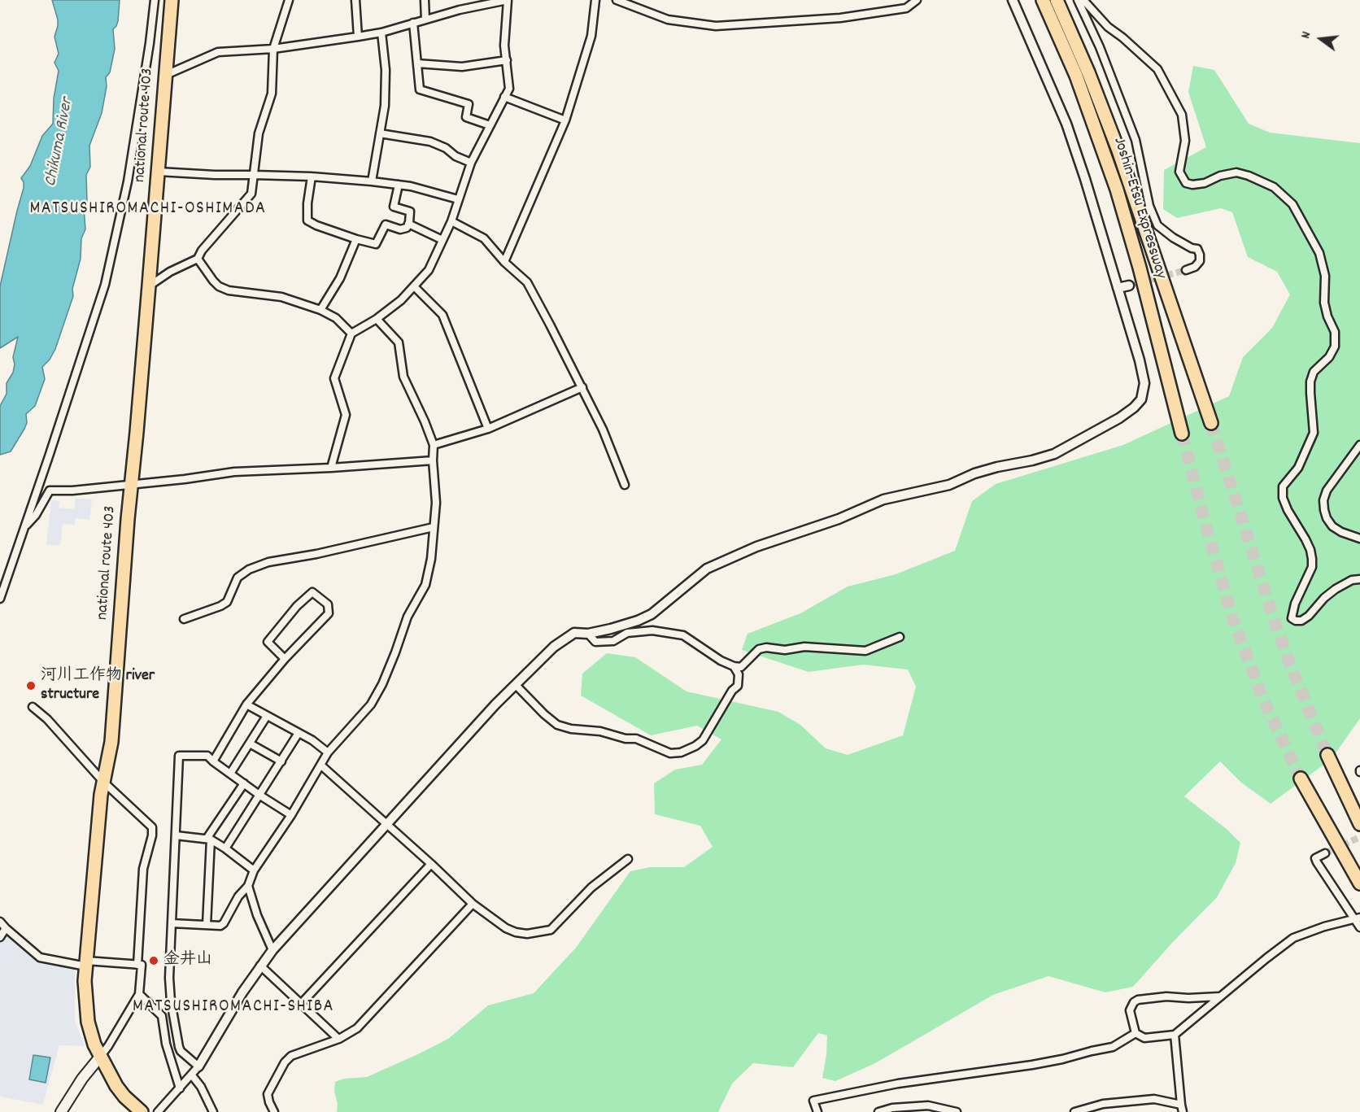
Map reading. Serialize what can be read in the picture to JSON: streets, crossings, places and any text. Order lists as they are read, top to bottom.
{
  "streets": {
    "highway": ["national route 403", "Joshin-Etsu Expressway"]
  },
  "districts": ["MATSUSHIROMACHI-OSHIMADA", "MATSUSHIROMACHI-SHIBA"],
  "water": ["Chikuma River"],
  "places": ["河川工作物 river structure", "金井山"],
  "north": "left"
}
